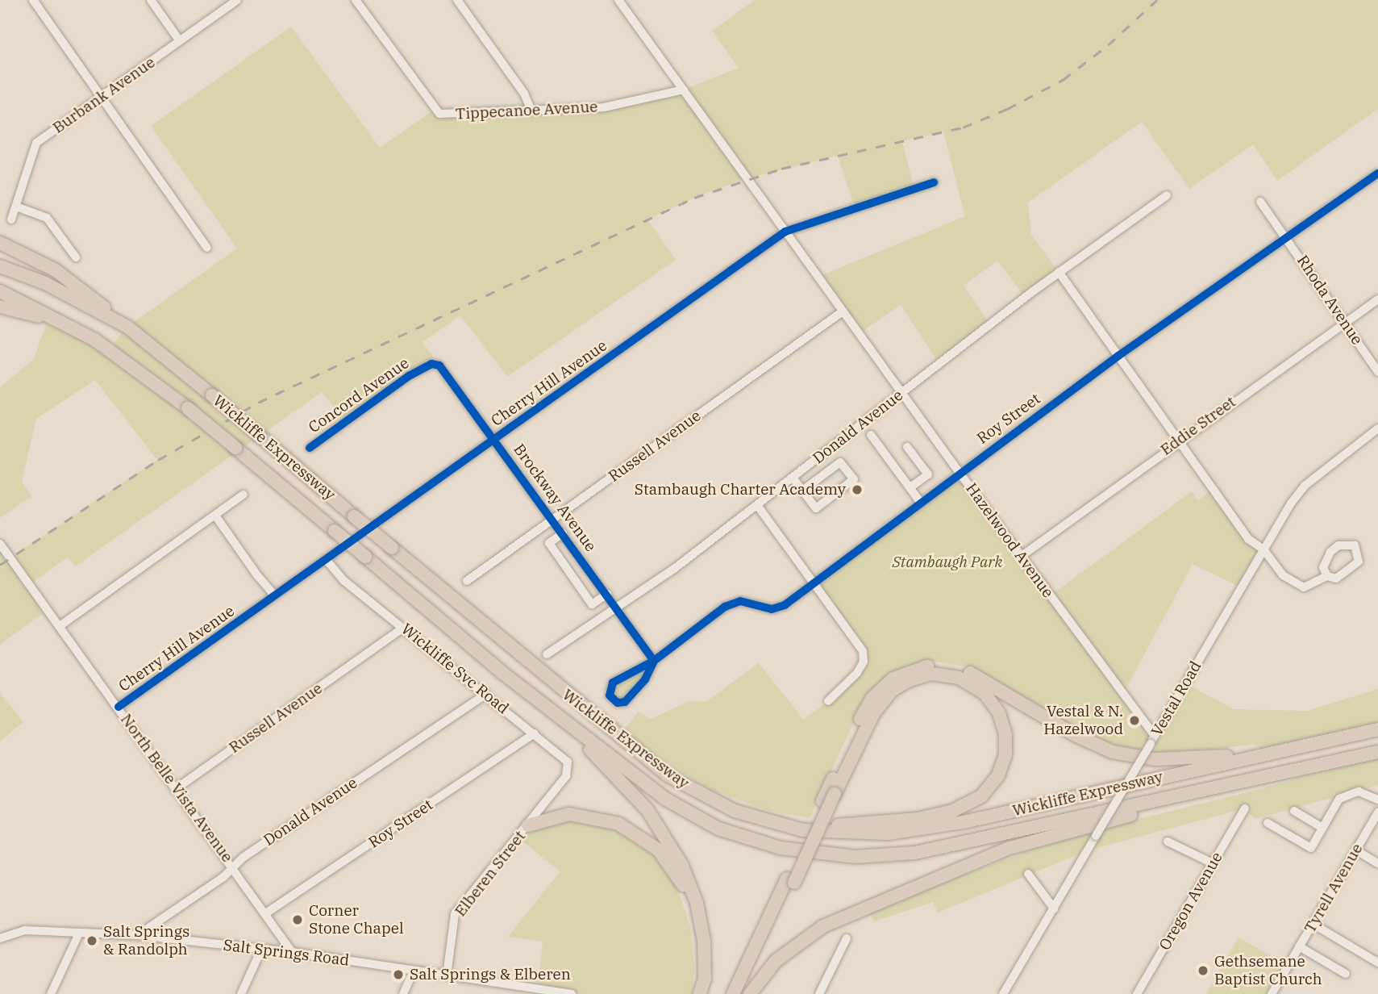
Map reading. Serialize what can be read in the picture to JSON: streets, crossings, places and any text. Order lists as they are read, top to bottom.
{
  "streets": {
    "highway": ["Wickliffe Expressway"],
    "street": [
      "Burbank Avenue",
      "Tippecanoe Avenue",
      "Rhoda Avenue",
      "Cherry Hill Avenue",
      "Concord Avenue",
      "Roy Street",
      "Eddie Street",
      "Donald Avenue",
      "Russell Avenue",
      "Brockway Avenue",
      "Hazelwood Avenue",
      "Wickliffe Svc Road",
      "Vestal Road",
      "North Belle Vista Avenue",
      "Elberen Street",
      "Tyrell Avenue",
      "Oregon Avenue",
      "Salt Springs Road"
    ]
  },
  "crossings": [
    ["Tippecanoe Avenue", "Hazelwood Avenue"],
    ["Rhoda Avenue", "Roy Street"],
    ["Rhoda Avenue", "Eddie Street"],
    ["Cherry Hill Avenue", "Brockway Avenue"],
    ["Cherry Hill Avenue", "Hazelwood Avenue"],
    ["Cherry Hill Avenue", "Wickliffe Svc Road"],
    ["Cherry Hill Avenue", "North Belle Vista Avenue"],
    ["Concord Avenue", "Brockway Avenue"],
    ["Roy Street", "Brockway Avenue"],
    ["Roy Street", "Hazelwood Avenue"],
    ["Roy Street", "Wickliffe Svc Road"],
    ["Roy Street", "North Belle Vista Avenue"],
    ["Eddie Street", "Hazelwood Avenue"],
    ["Donald Avenue", "Brockway Avenue"],
    ["Donald Avenue", "Hazelwood Avenue"],
    ["Donald Avenue", "Wickliffe Svc Road"],
    ["Donald Avenue", "North Belle Vista Avenue"],
    ["Donald Avenue", "Salt Springs Road"],
    ["Russell Avenue", "Brockway Avenue"],
    ["Russell Avenue", "Hazelwood Avenue"],
    ["Russell Avenue", "Wickliffe Svc Road"],
    ["Russell Avenue", "North Belle Vista Avenue"],
    ["Hazelwood Avenue", "Vestal Road"],
    ["Wickliffe Svc Road", "Elberen Street"],
    ["North Belle Vista Avenue", "Salt Springs Road"],
    ["Elberen Street", "Salt Springs Road"]
  ],
  "parks": ["Stambaugh Park"],
  "places": [
    "Stambaugh Charter Academy",
    "Vestal & N. Hazelwood",
    "Corner Stone Chapel",
    "Salt Springs & Randolph",
    "Gethsemane Baptist Church",
    "Salt Springs & Elberen"
  ]
}
